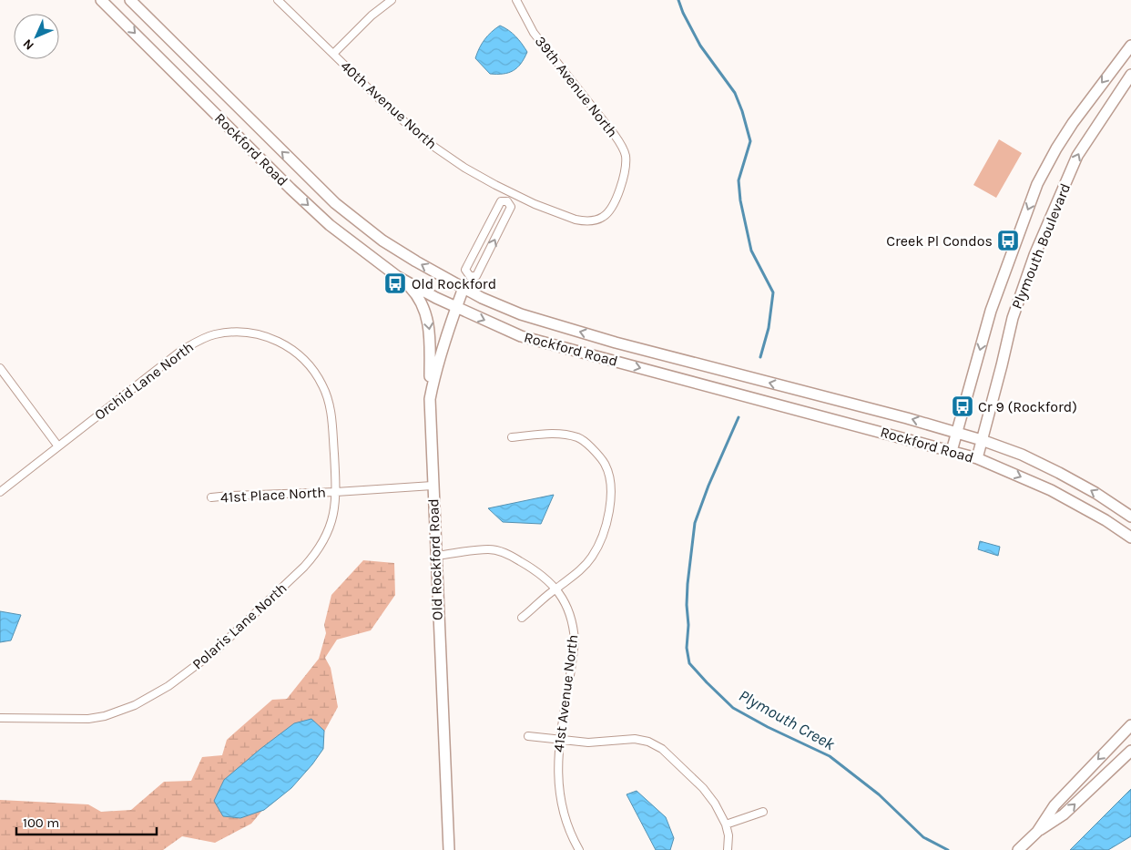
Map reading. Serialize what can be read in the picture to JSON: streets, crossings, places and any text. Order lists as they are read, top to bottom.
{
  "streets": {
    "main road": ["Rockford Road", "Plymouth Boulevard", "Old Rockford Road"],
    "street": [
      "39th Avenue North",
      "40th Avenue North",
      "Orchid Lane North",
      "41st Place North",
      "Polaris Lane North",
      "41st Avenue North"
    ]
  },
  "crossings": [
    ["39th Avenue North", "40th Avenue North"],
    ["40th Avenue North", "Old Rockford Road"],
    ["Rockford Road", "Plymouth Boulevard"],
    ["Rockford Road", "Old Rockford Road"],
    ["Orchid Lane North", "41st Place North"],
    ["Orchid Lane North", "Polaris Lane North"],
    ["41st Place North", "Polaris Lane North"],
    ["Old Rockford Road", "41st Avenue North"]
  ],
  "water": ["Plymouth Creek"],
  "places": {
    "bus stop": ["Creek Pl Condos", "Old Rockford", "Cr 9 (Rockford)"]
  },
  "scale_bar": "100 m",
  "north": "bottom left"
}
